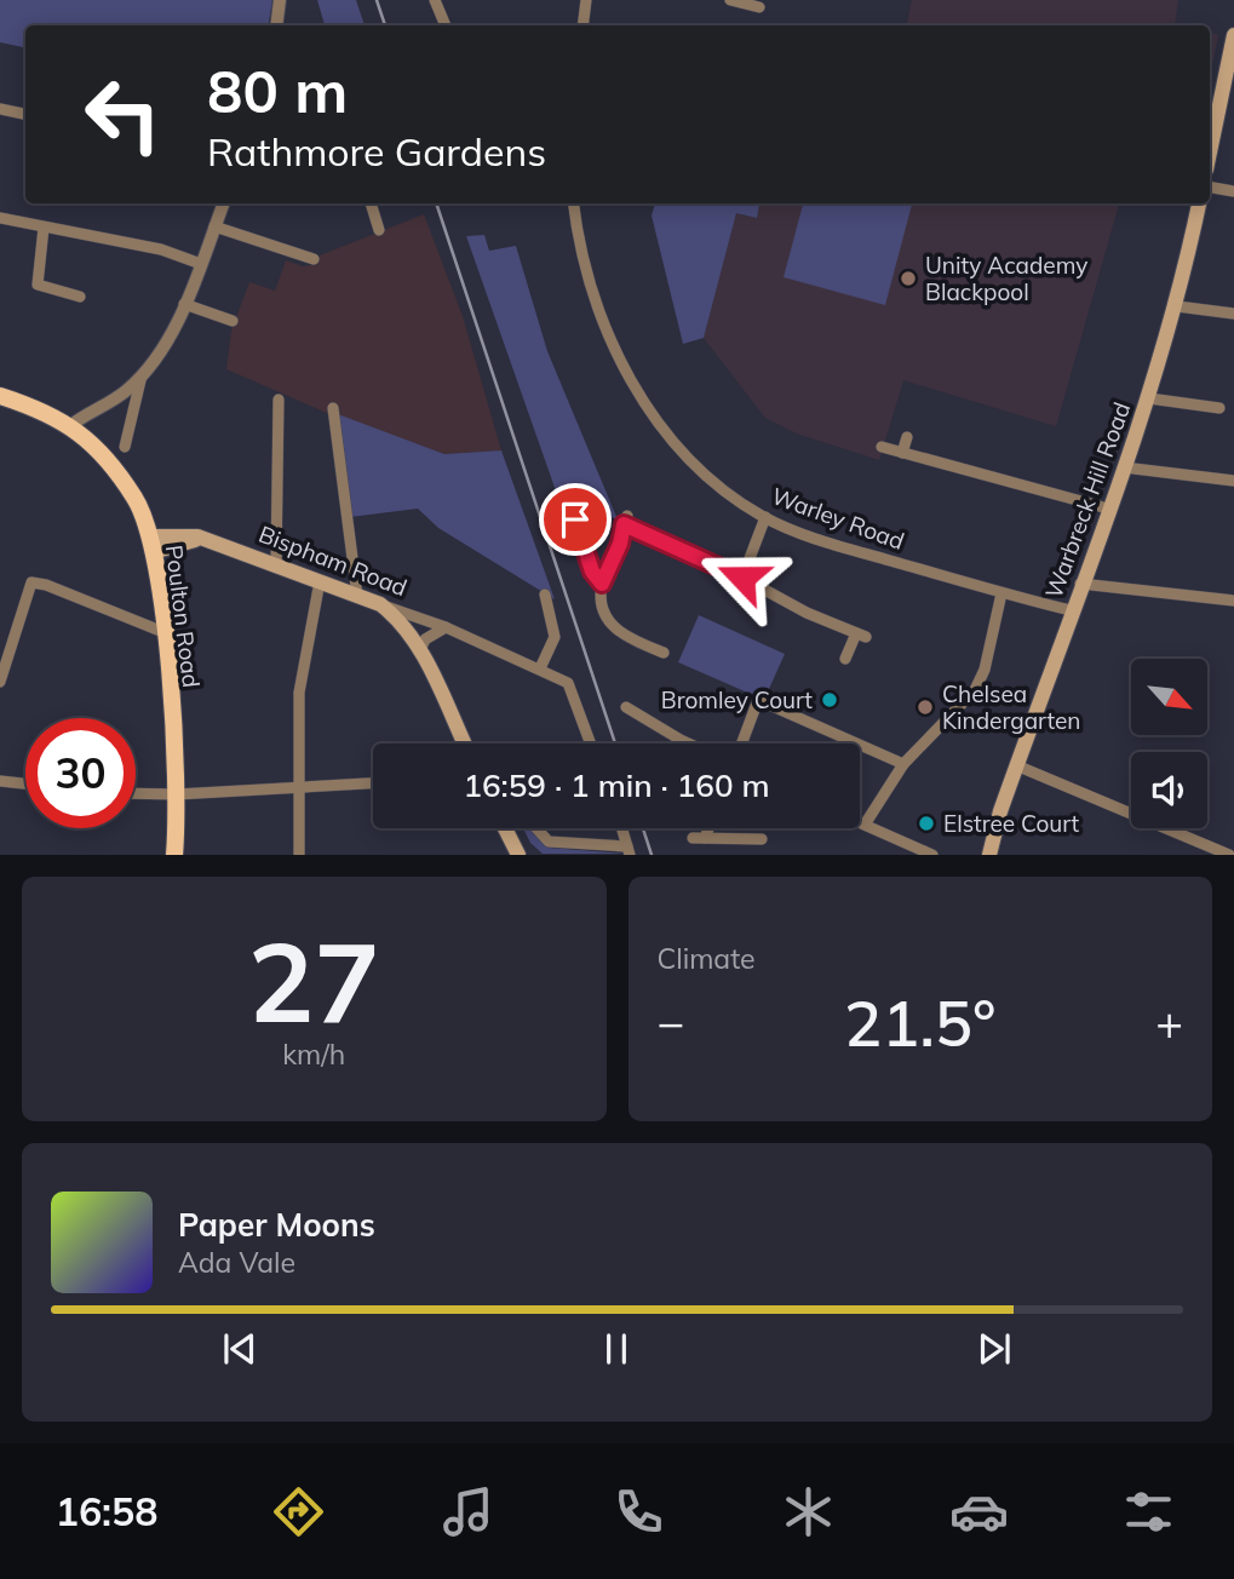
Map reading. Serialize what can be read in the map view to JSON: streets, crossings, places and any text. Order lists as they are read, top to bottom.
{
  "streets": {
    "main road": ["Warbreck Hill Road", "Bispham Road", "Poulton Road"],
    "street": ["Warley Road"]
  },
  "crossings": [
    ["Warbreck Hill Road", "Warley Road"],
    ["Bispham Road", "Poulton Road"]
  ],
  "places": [
    "Unity Academy Blackpool",
    "Bromley Court",
    "Chelsea Kindergarten",
    "Elstree Court"
  ],
  "north": "bottom right",
  "page": {
    "turn": ["80 m", "Rathmore Gardens"],
    "limit": "30",
    "trip": "16:59 · 1 min · 160 m",
    "tile": [
      ["27", "km/h"],
      "Climate"
    ],
    "heat": ["−", "21.5°", "+"],
    "song": ["Paper Moons", "Ada Vale"],
    "tabs": "16:58"
  }
}
